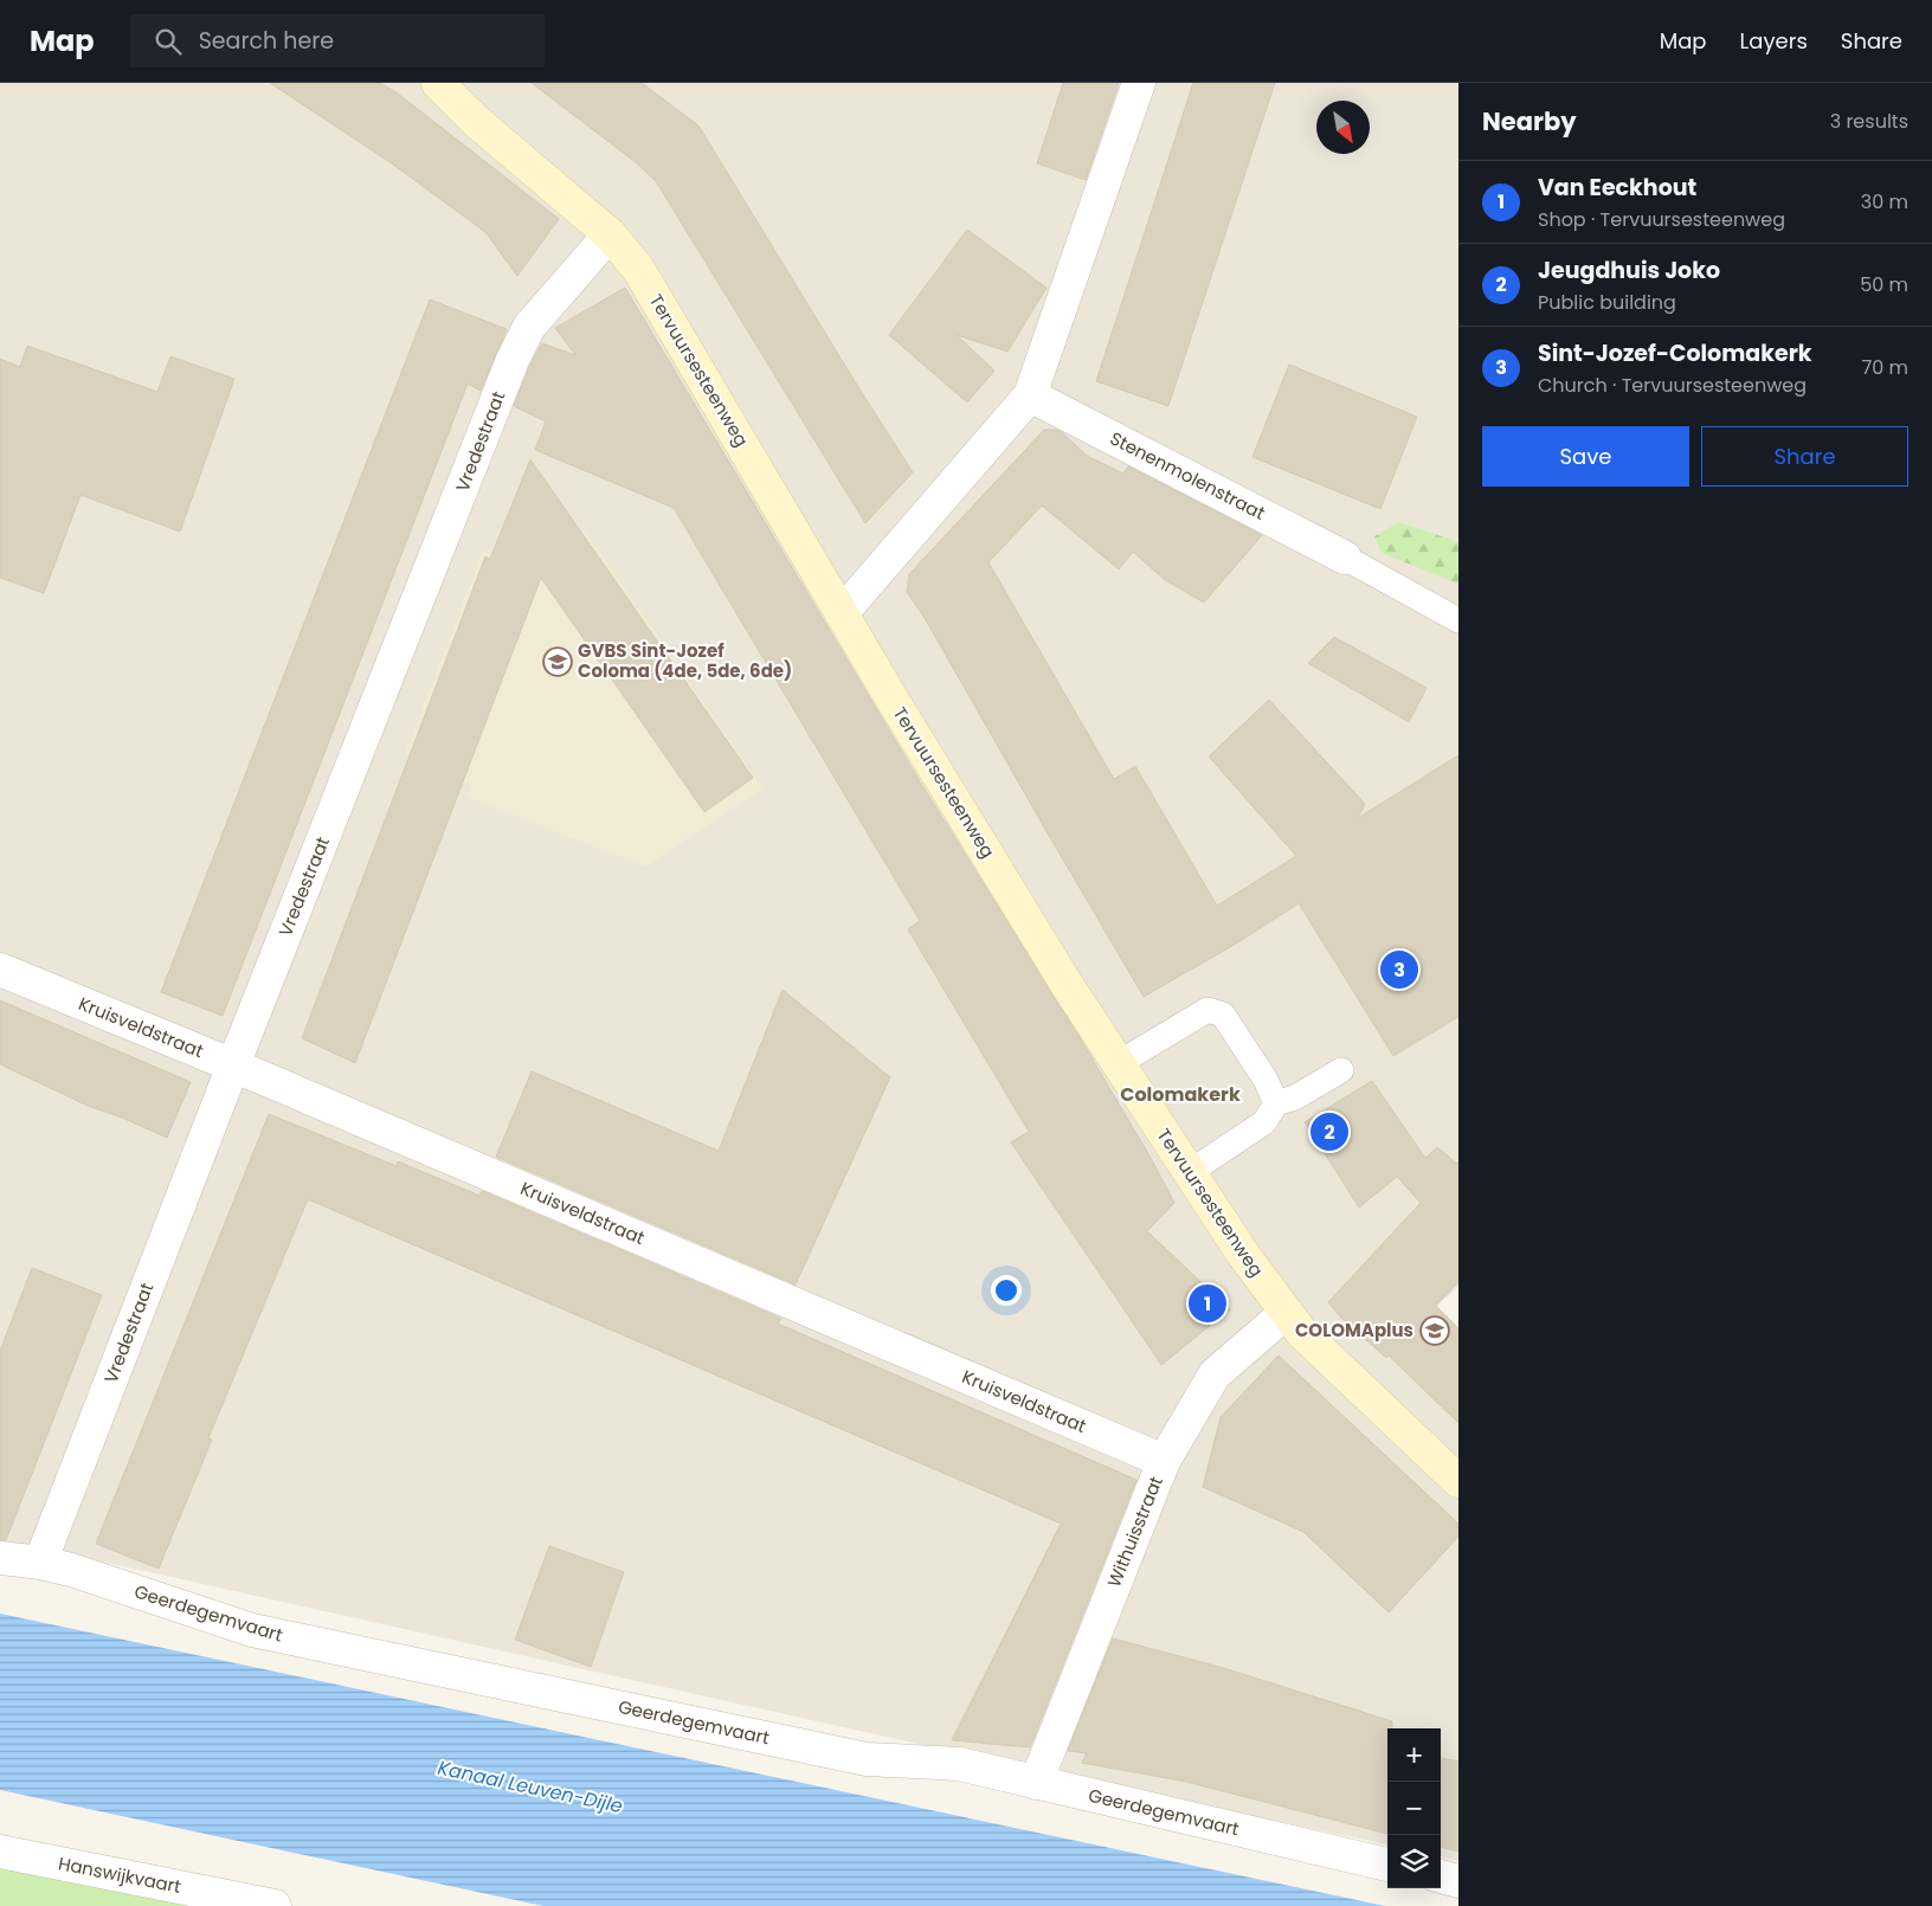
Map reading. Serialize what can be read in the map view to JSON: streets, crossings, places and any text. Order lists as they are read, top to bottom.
{
  "streets": {
    "street": [
      "Tervuursesteenweg",
      "Vredestraat",
      "Stenenmolenstraat",
      "Kruisveldstraat",
      "Withuisstraat",
      "Geerdegemvaart",
      "Hanswijkvaart"
    ]
  },
  "crossings": [
    ["Tervuursesteenweg", "Vredestraat"],
    ["Tervuursesteenweg", "Withuisstraat"],
    ["Vredestraat", "Kruisveldstraat"],
    ["Vredestraat", "Geerdegemvaart"],
    ["Kruisveldstraat", "Withuisstraat"],
    ["Withuisstraat", "Geerdegemvaart"]
  ],
  "districts": ["Colomakerk"],
  "water": ["Kanaal Leuven-Dijle"],
  "places": {
    "school or university": ["GVBS Sint-Jozef Coloma (4de, 5de, 6de)", "COLOMAplus"]
  },
  "north": "bottom right",
  "page": {
    "header": "Map",
    "search": "Search here",
    "nav": ["Map", "Layers", "Share"],
    "heading": ["Nearby", "3 results"],
    "list": [
      {
        "mark": "1",
        "name": "Van Eeckhout",
        "note": "Shop · Tervuursesteenweg",
        "value": "30 m"
      },
      {
        "mark": "2",
        "name": "Jeugdhuis Joko",
        "note": "Public building",
        "value": "50 m"
      },
      {
        "mark": "3",
        "name": "Sint-Jozef-Colomakerk",
        "note": "Church · Tervuursesteenweg",
        "value": "70 m"
      }
    ],
    "buttons": ["Save", "Share"],
    "pins": ["3", "2", "1"],
    "map_buttons": ["+", "−"]
  }
}
